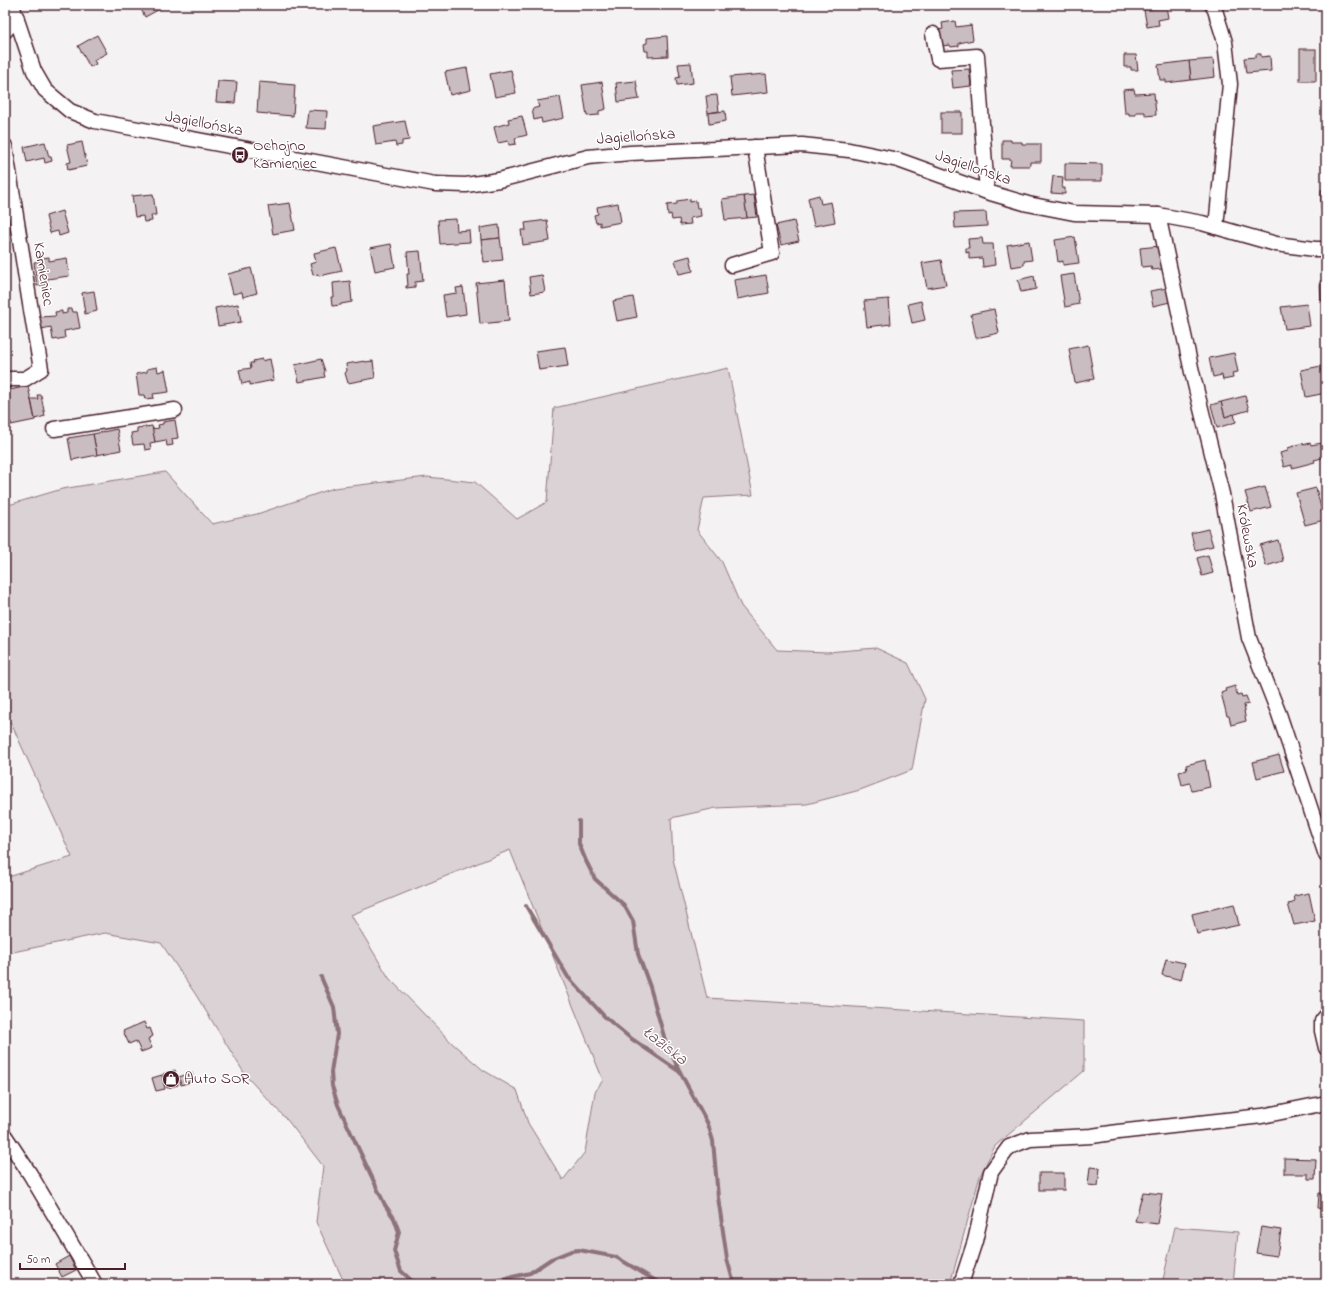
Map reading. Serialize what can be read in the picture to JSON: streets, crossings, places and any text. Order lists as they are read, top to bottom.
{
  "streets": {
    "street": ["Jagiellońska", "Kamieniec", "Królewska"]
  },
  "crossings": [
    ["Jagiellońska", "Królewska"]
  ],
  "water": ["Łaziska"],
  "places": {
    "bus stop": ["Ochojno Kamieniec"],
    "shop": ["Auto SOR"]
  },
  "scale_bar": "50 m"
}
